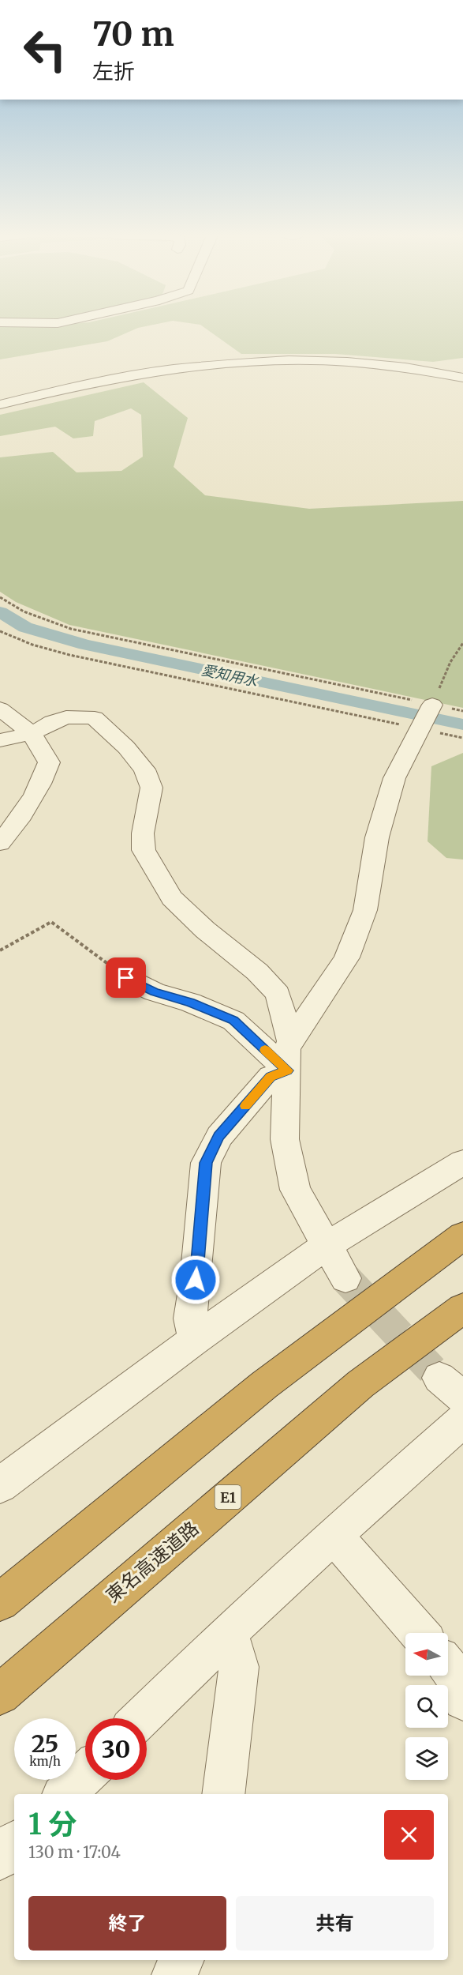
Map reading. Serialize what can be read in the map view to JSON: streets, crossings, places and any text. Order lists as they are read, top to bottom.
{
  "streets": {
    "highway": ["E1", "東名高速道路"]
  },
  "water": ["愛知用水"],
  "north": "left",
  "page": {
    "turn": ["70 m", "左折"],
    "speed": "25 km/h",
    "limit": "30",
    "heading": ["1 分", "130 m · 17:04"],
    "buttons": ["終了", "共有"]
  }
}
